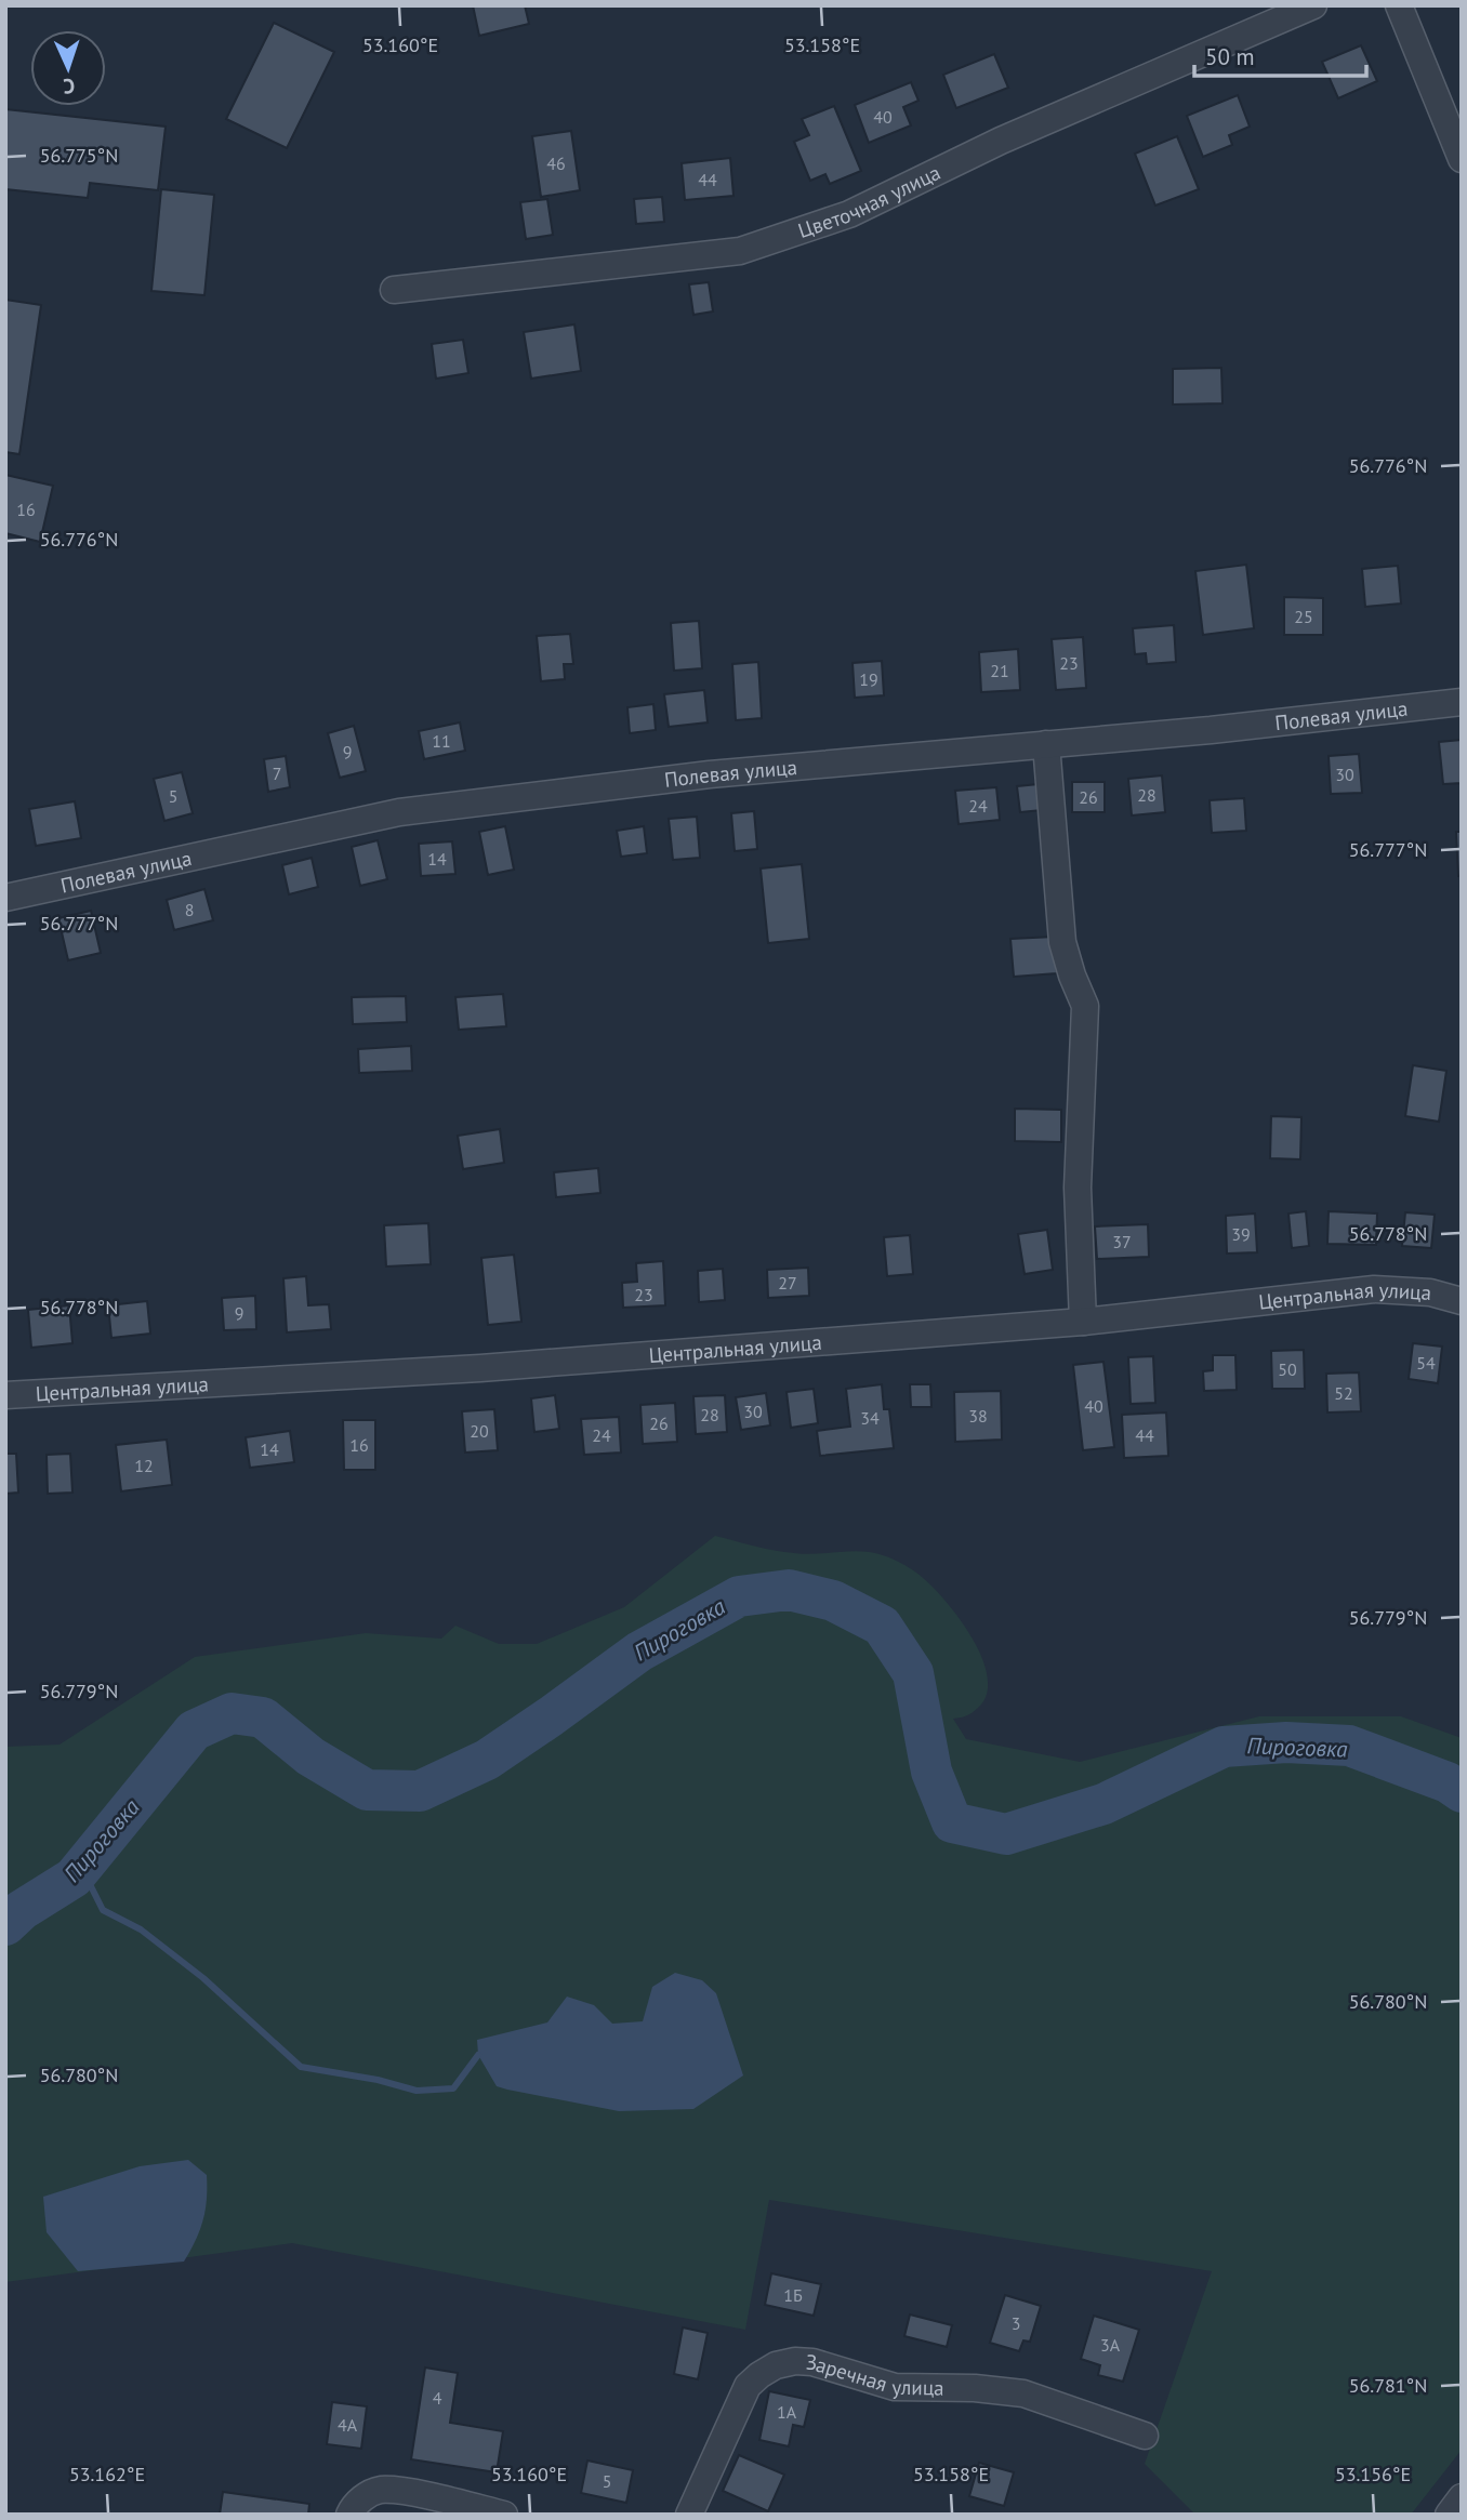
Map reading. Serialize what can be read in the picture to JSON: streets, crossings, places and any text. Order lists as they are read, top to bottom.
{
  "streets": {
    "street": [
      "Цветочная улица",
      "Полевая улица",
      "Центральная улица",
      "Заречная улица"
    ]
  },
  "water": ["Пироговка"],
  "house_numbers": [
    "40",
    "46",
    "44",
    "16",
    "25",
    "23",
    "21",
    "19",
    "11",
    "9",
    "7",
    "30",
    "28",
    "5",
    "26",
    "24",
    "14",
    "8",
    "39",
    "37",
    "27",
    "23",
    "9",
    "54",
    "50",
    "52",
    "40",
    "30",
    "28",
    "38",
    "34",
    "26",
    "20",
    "24",
    "44",
    "16",
    "14",
    "12",
    "1Б",
    "3",
    "3А",
    "4",
    "1А",
    "4А",
    "5"
  ],
  "scale_bar": "50 m",
  "north": "bottom",
  "coordinates": [
    "53.160°E",
    "53.158°E",
    "56.775°N",
    "56.776°N",
    "56.777°N",
    "56.778°N",
    "56.779°N",
    "56.780°N",
    "56.781°N",
    "53.162°E",
    "53.156°E"
  ]
}
